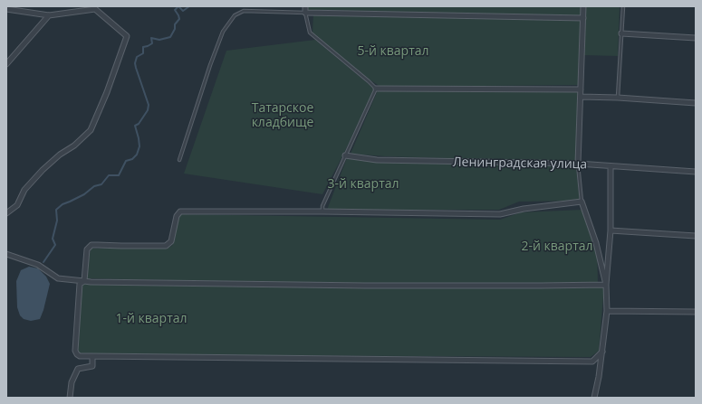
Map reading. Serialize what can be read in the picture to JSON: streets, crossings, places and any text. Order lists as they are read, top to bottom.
{
  "streets": {
    "street": ["Ленинградская улица"]
  },
  "parks": [
    "5-й квартал",
    "Татарское кладбище",
    "3-й квартал",
    "2-й квартал",
    "1-й квартал"
  ]
}
